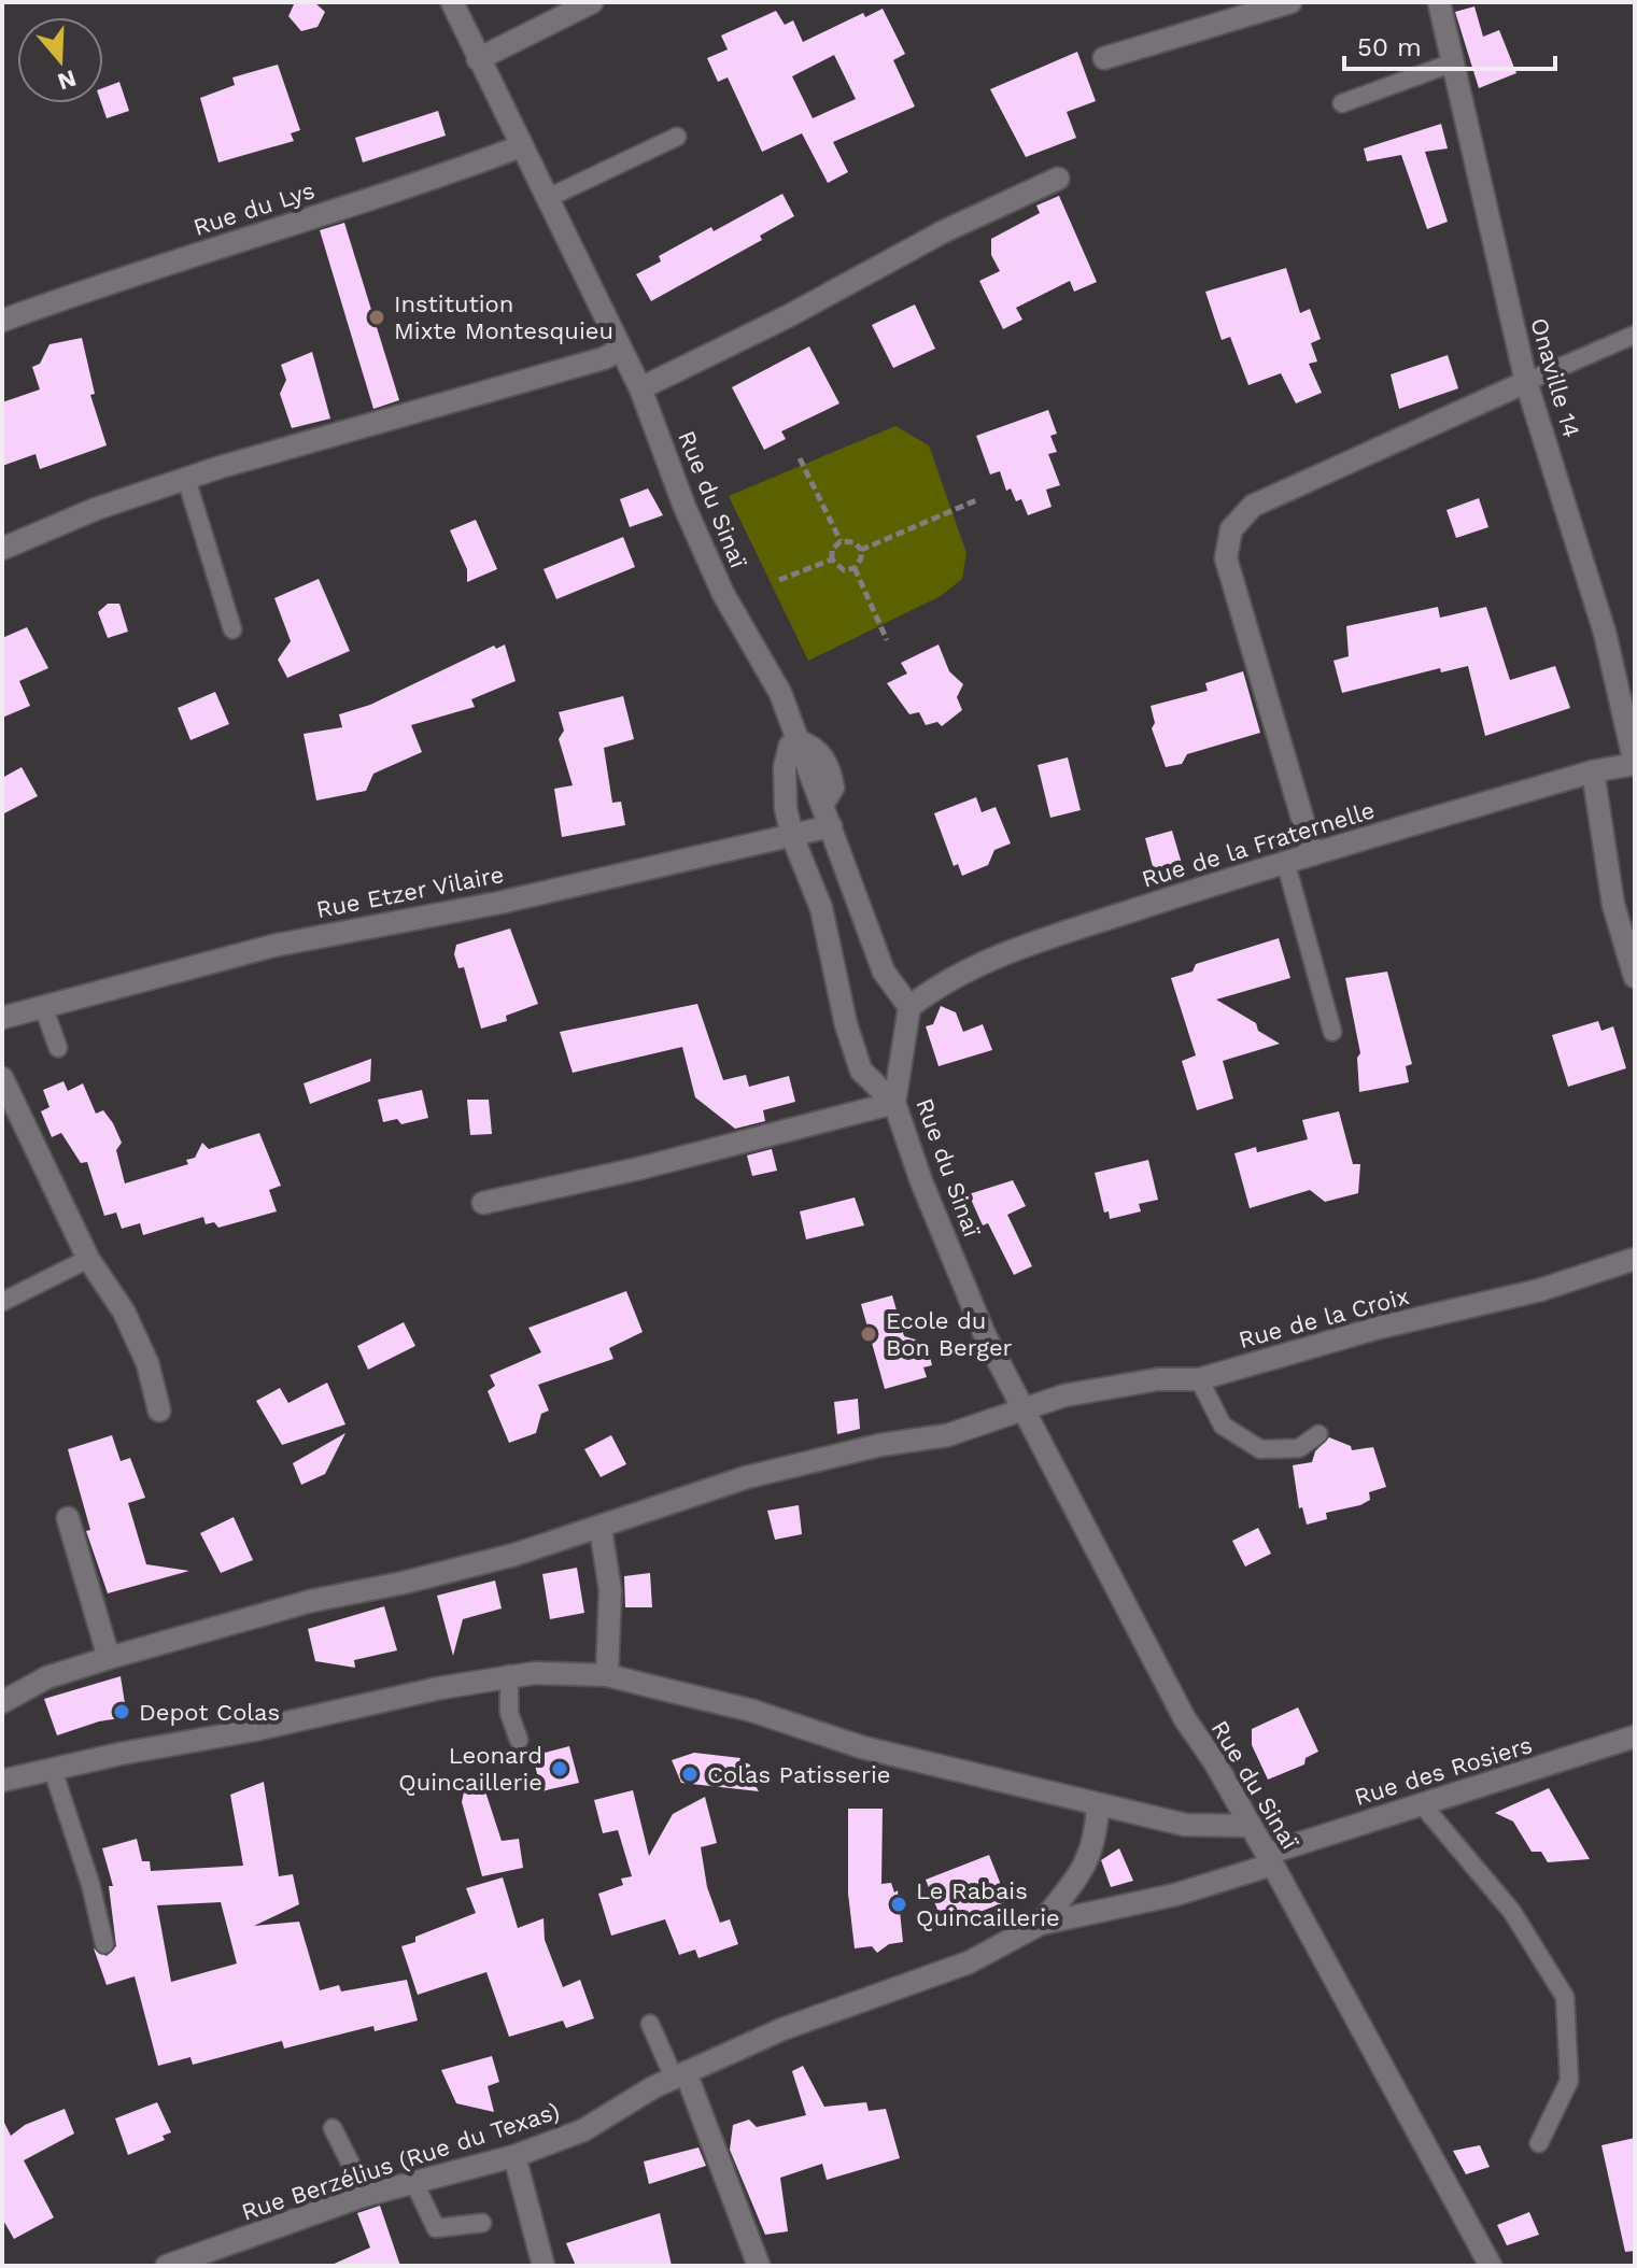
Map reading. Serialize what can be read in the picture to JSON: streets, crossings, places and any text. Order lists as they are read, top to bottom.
{
  "streets": {
    "street": [
      "Rue du Lys",
      "Onaville 14",
      "Rue du Sinaï",
      "Rue de la Fraternelle",
      "Rue Etzer Vilaire",
      "Rue de la Croix",
      "Rue des Rosiers",
      "Rue Berzélius (Rue du Texas)"
    ]
  },
  "crossings": [
    ["Rue du Lys", "Rue du Sinaï"],
    ["Onaville 14", "Rue de la Fraternelle"],
    ["Rue du Sinaï", "Rue de la Fraternelle"],
    ["Rue du Sinaï", "Rue Etzer Vilaire"],
    ["Rue du Sinaï", "Rue de la Croix"],
    ["Rue du Sinaï", "Rue des Rosiers"],
    ["Rue du Sinaï", "Rue Berzélius (Rue du Texas)"],
    ["Rue des Rosiers", "Rue Berzélius (Rue du Texas)"]
  ],
  "places": [
    "Institution Mixte Montesquieu",
    "Ecole du Bon Berger",
    "Depot Colas",
    "Leonard Quincaillerie",
    "Colas Patisserie",
    "Le Rabais Quincaillerie"
  ],
  "scale_bar": "50 m",
  "north": "bottom"
}
